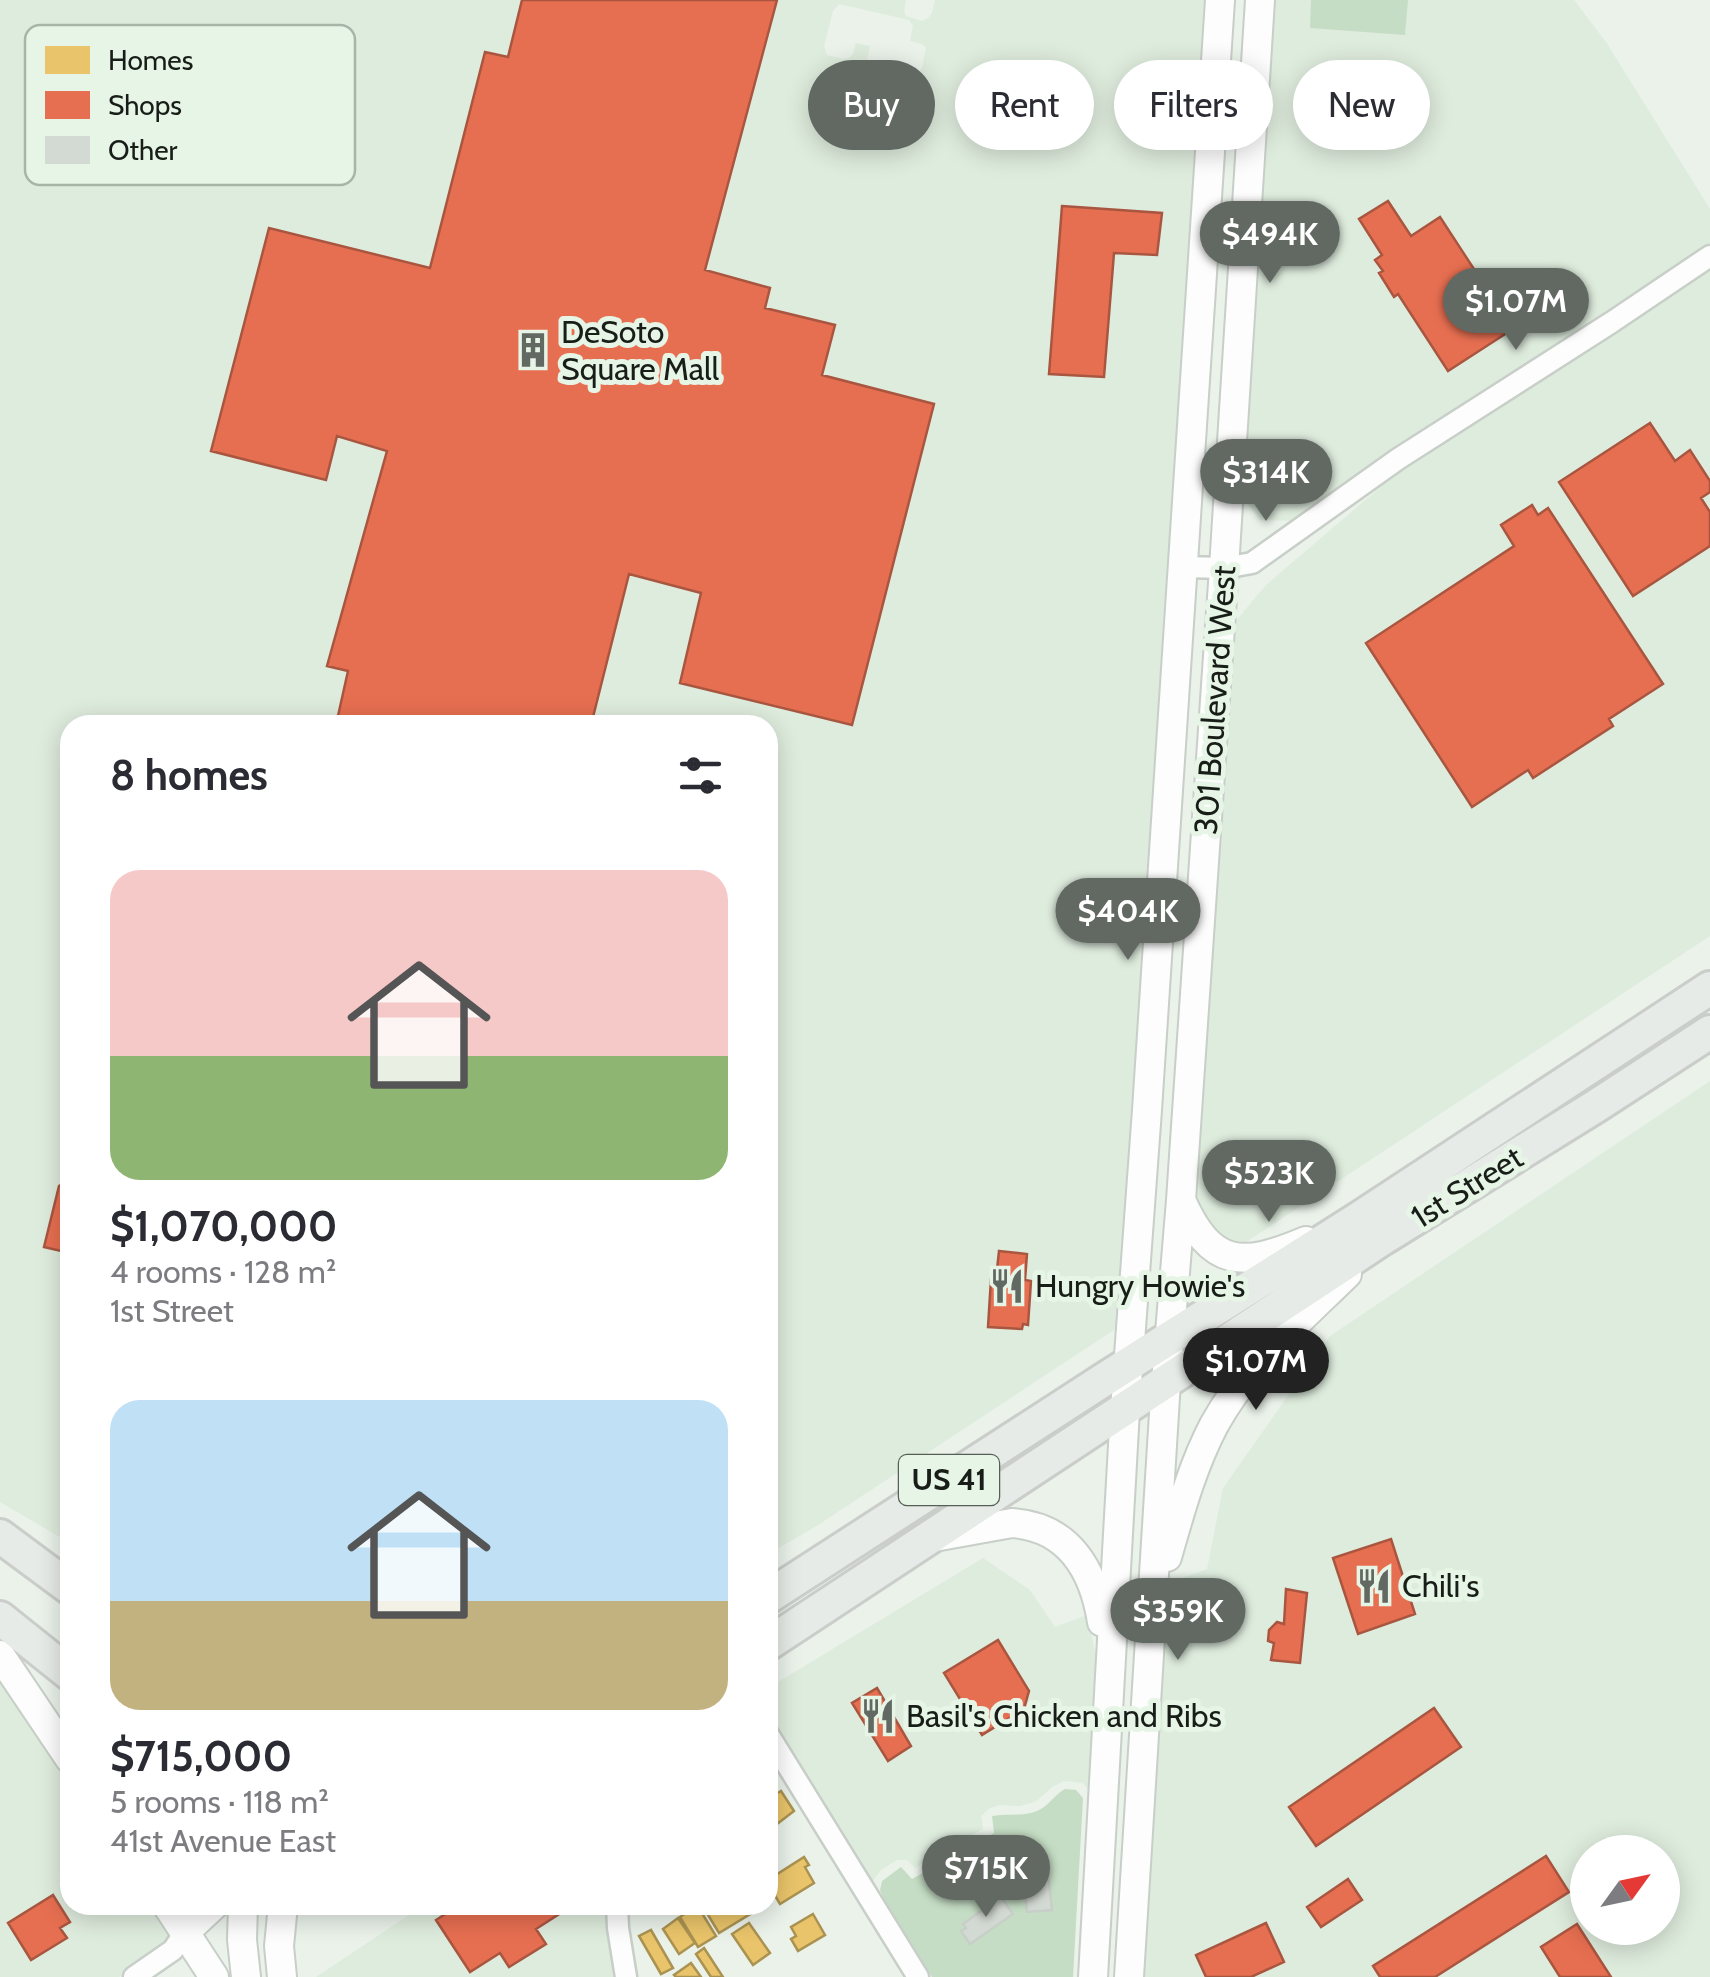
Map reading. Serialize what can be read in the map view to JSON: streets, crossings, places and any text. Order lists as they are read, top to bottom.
{
  "streets": {
    "main road": ["301 Boulevard West", "1st Street", "US 41"]
  },
  "crossings": [
    ["301 Boulevard West", "1st Street"],
    ["301 Boulevard West", "US 41"],
    ["1st Street", "US 41"]
  ],
  "places": {
    "building": ["DeSoto Square Mall"],
    "restaurant": ["Hungry Howie's", "Chili's", "Basil's Chicken and Ribs"]
  },
  "legend": ["Homes", "Shops", "Other"],
  "north": "top right",
  "page": {
    "chip": [
      "Buy",
      "Rent",
      "Filters",
      "New"
    ],
    "price": [
      "$494K",
      "$1.07M",
      "$314K",
      "$404K",
      "$523K",
      "$1.07M",
      "$359K",
      "$715K"
    ],
    "heading": "8 homes",
    "list": [
      {
        "name": "$1,070,000",
        "note": "4 rooms · 128 m² · 1st Street"
      },
      {
        "name": "$715,000",
        "note": "5 rooms · 118 m² · 41st Avenue East"
      }
    ]
  }
}
